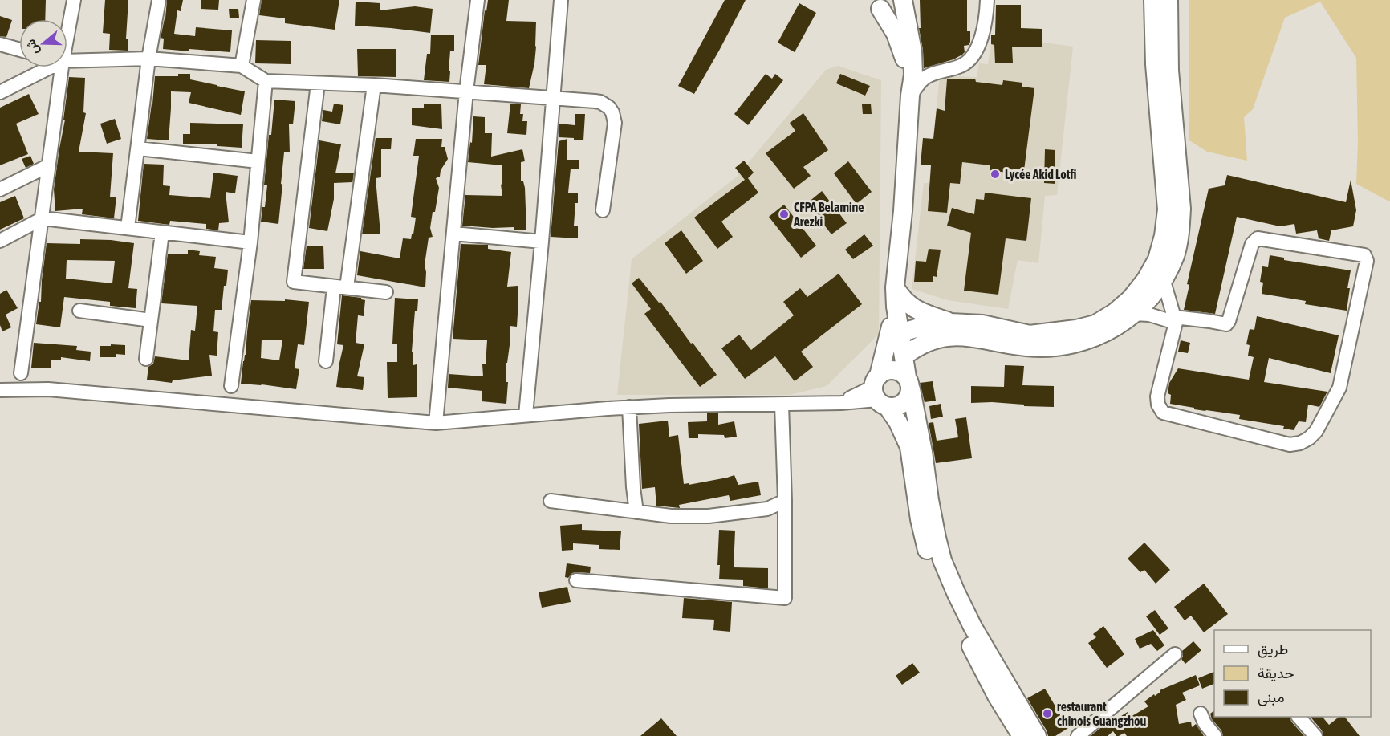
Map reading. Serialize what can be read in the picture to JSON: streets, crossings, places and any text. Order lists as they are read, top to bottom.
{
  "places": ["Lycée Akid Lotfi", "CFPA Belamine Arezki", "restaurant chinois Guangzhou"],
  "legend": ["طريق", "حديقة", "مبنى"],
  "north": "left"
}
